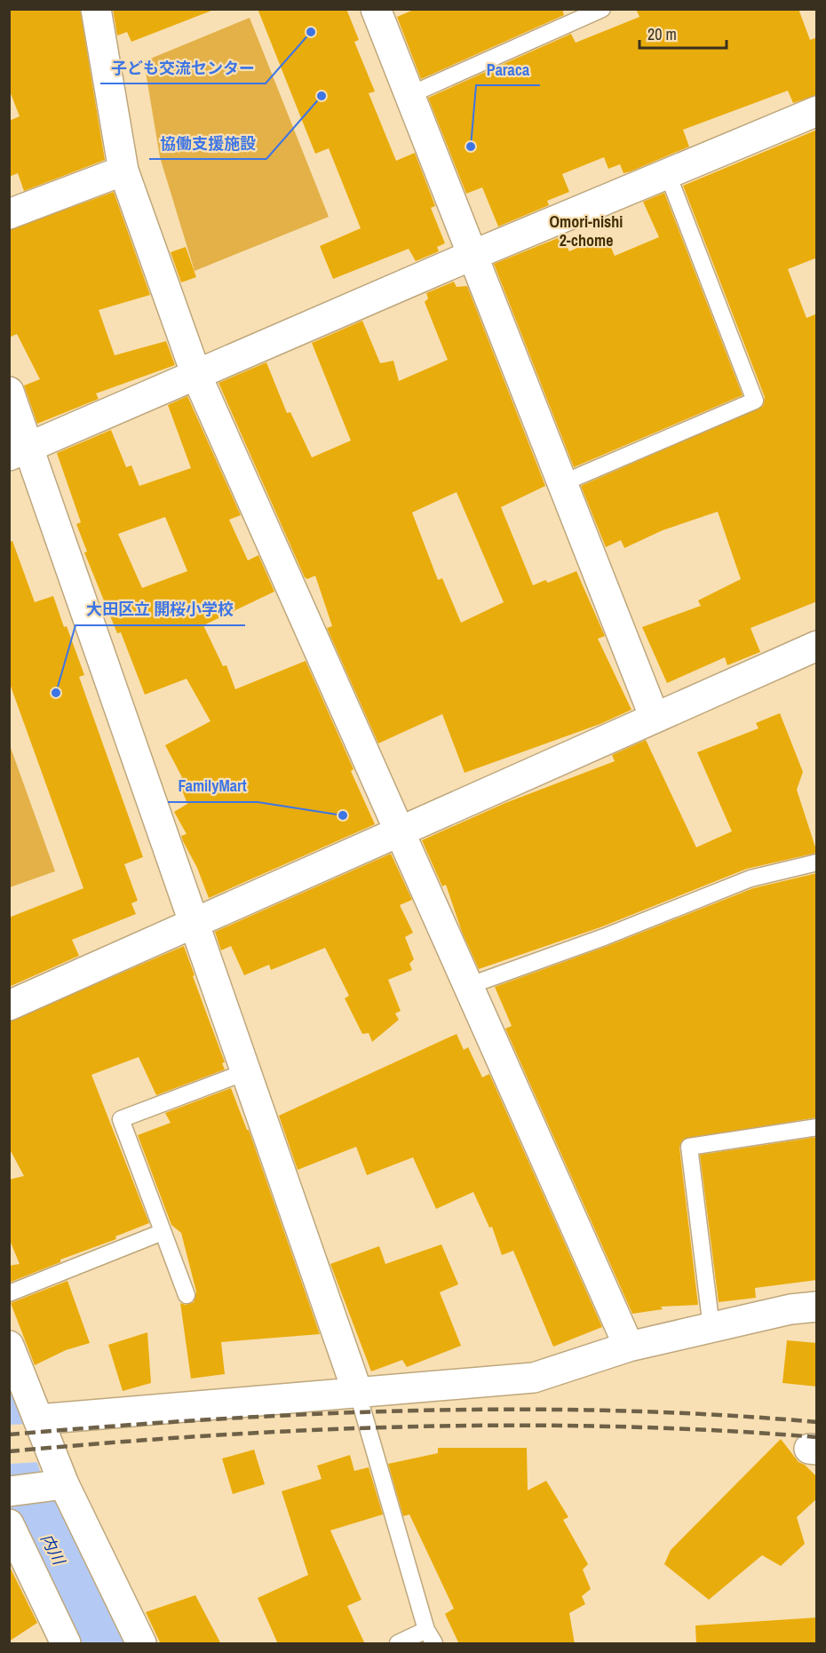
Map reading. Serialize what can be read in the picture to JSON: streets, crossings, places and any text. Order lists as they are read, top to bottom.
{
  "districts": ["Omori-nishi 2-chome"],
  "water": ["内川"],
  "places": [
    "子ども交流センター",
    "協働支援施設",
    "Paraca",
    "大田区立 開桜小学校",
    "FamilyMart"
  ],
  "scale_bar": "20 m"
}
